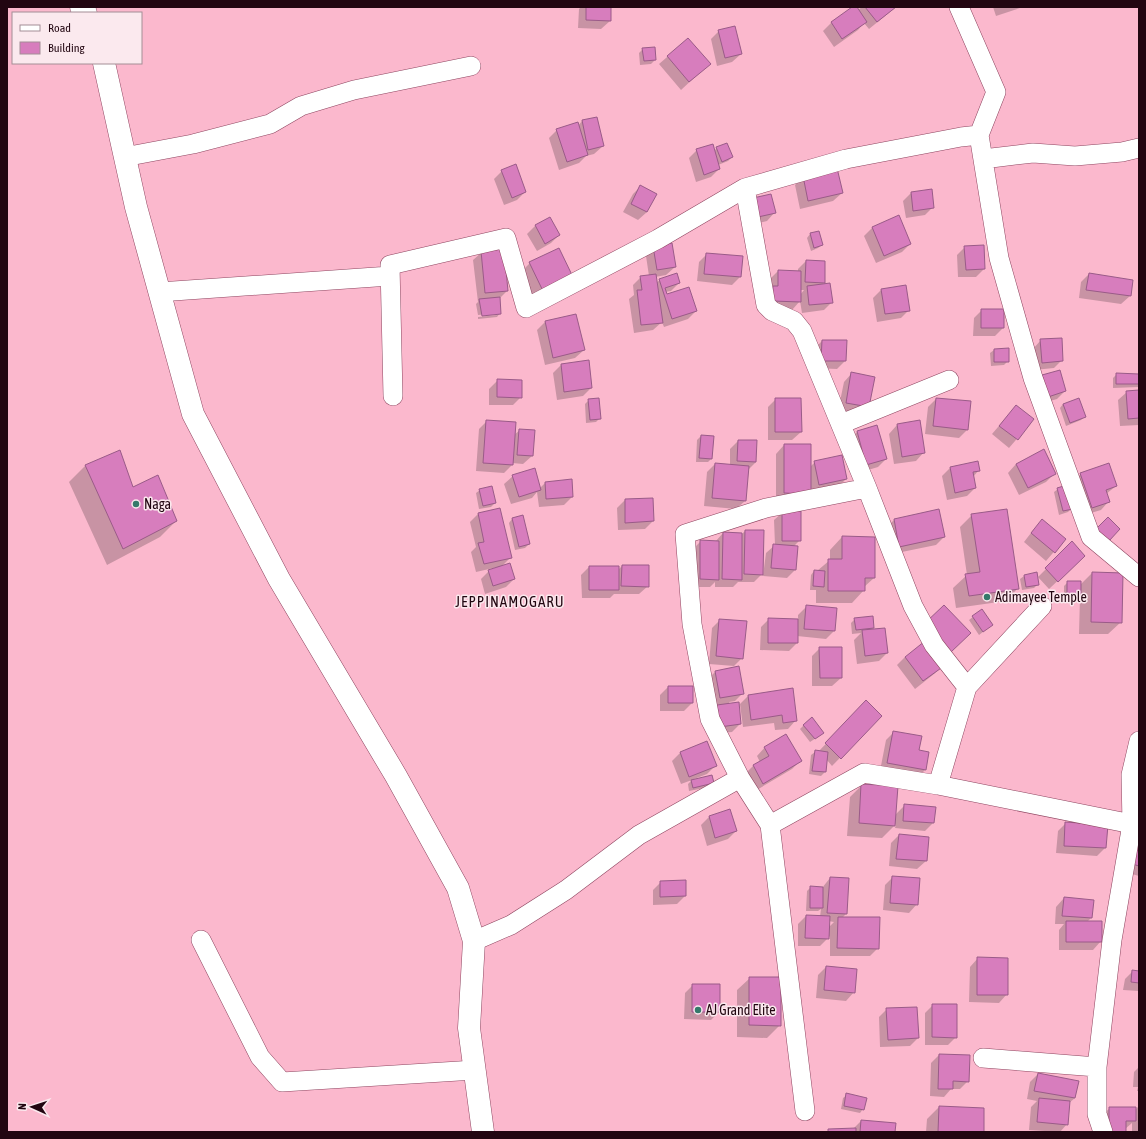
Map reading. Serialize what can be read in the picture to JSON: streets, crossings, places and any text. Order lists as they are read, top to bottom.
{
  "districts": ["JEPPINAMOGARU"],
  "places": ["Naga", "Adimayee Temple", "AJ Grand Elite"],
  "legend": ["Road", "Building"],
  "north": "left"
}
